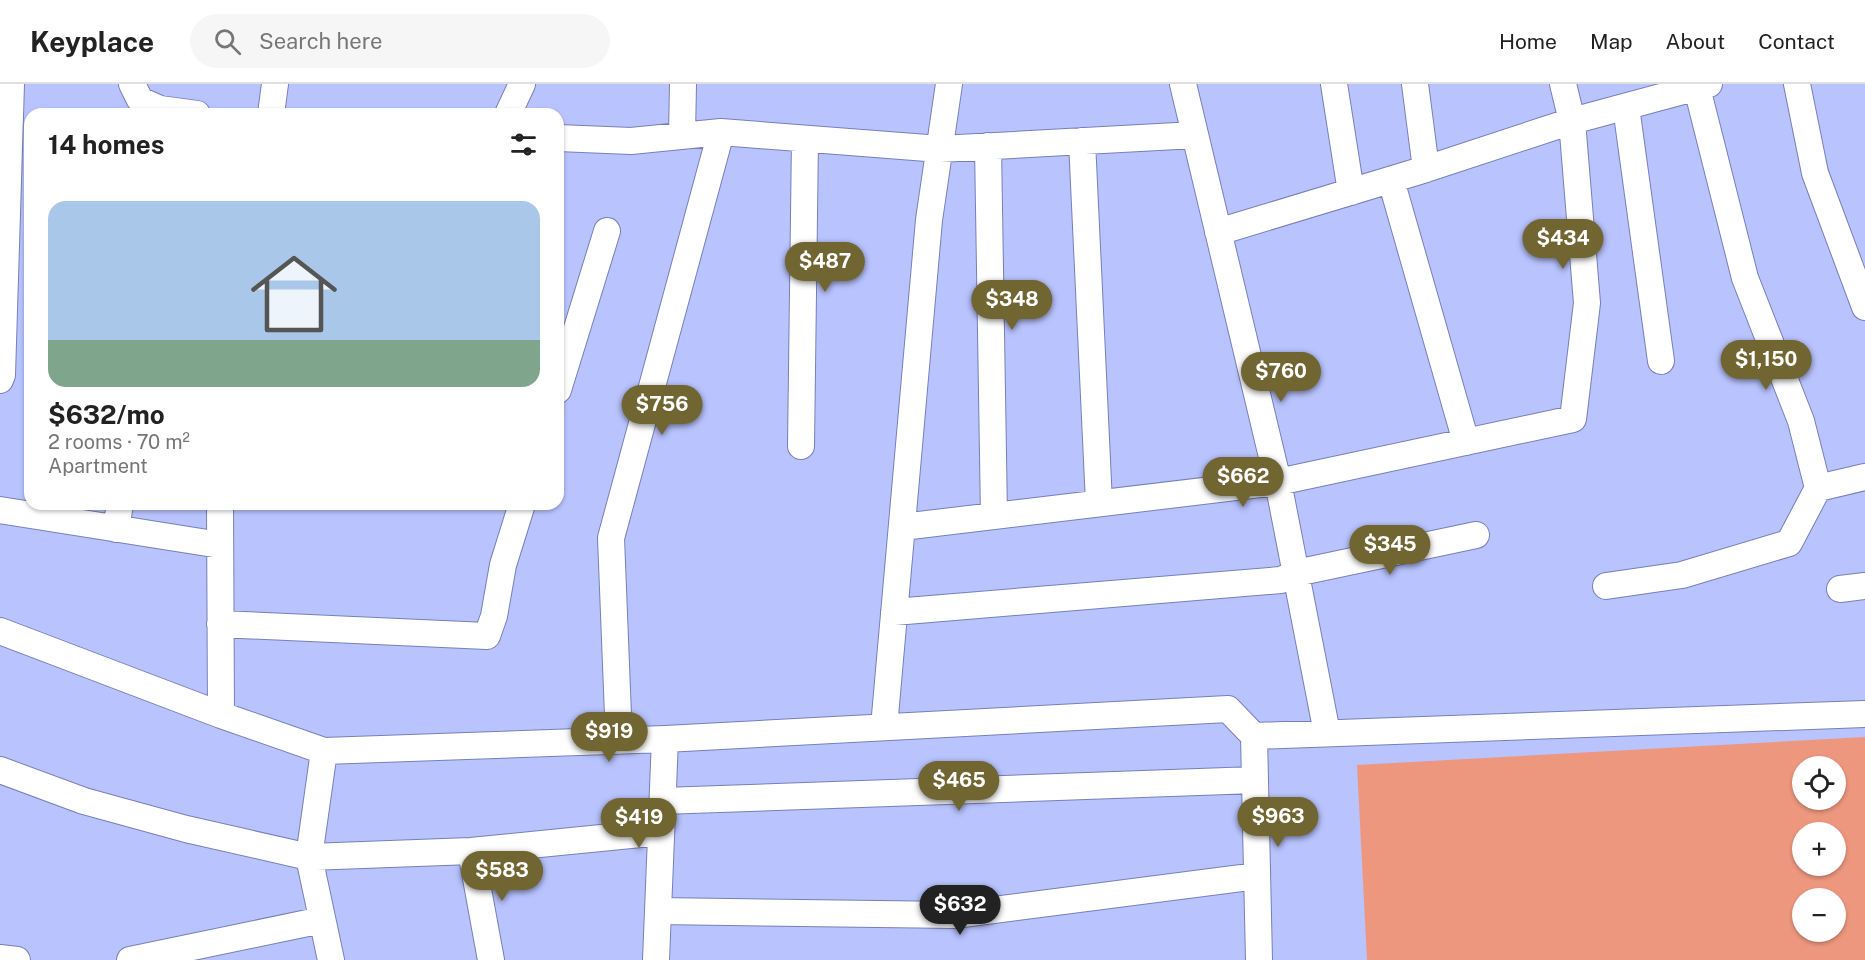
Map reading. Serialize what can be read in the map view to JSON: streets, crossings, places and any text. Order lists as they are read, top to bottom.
{
  "page": {
    "header": "Keyplace",
    "search": "Search here",
    "nav": [
      "Home",
      "Map",
      "About",
      "Contact"
    ],
    "heading": "14 homes",
    "list": [
      {
        "name": "$632/mo",
        "note": "2 rooms · 70 m² · Apartment"
      }
    ],
    "price": [
      "$434",
      "$487",
      "$348",
      "$1,150",
      "$760",
      "$756",
      "$662",
      "$345",
      "$919",
      "$465",
      "$963",
      "$419",
      "$583",
      "$632"
    ],
    "map_buttons": ["+", "−"]
  }
}
